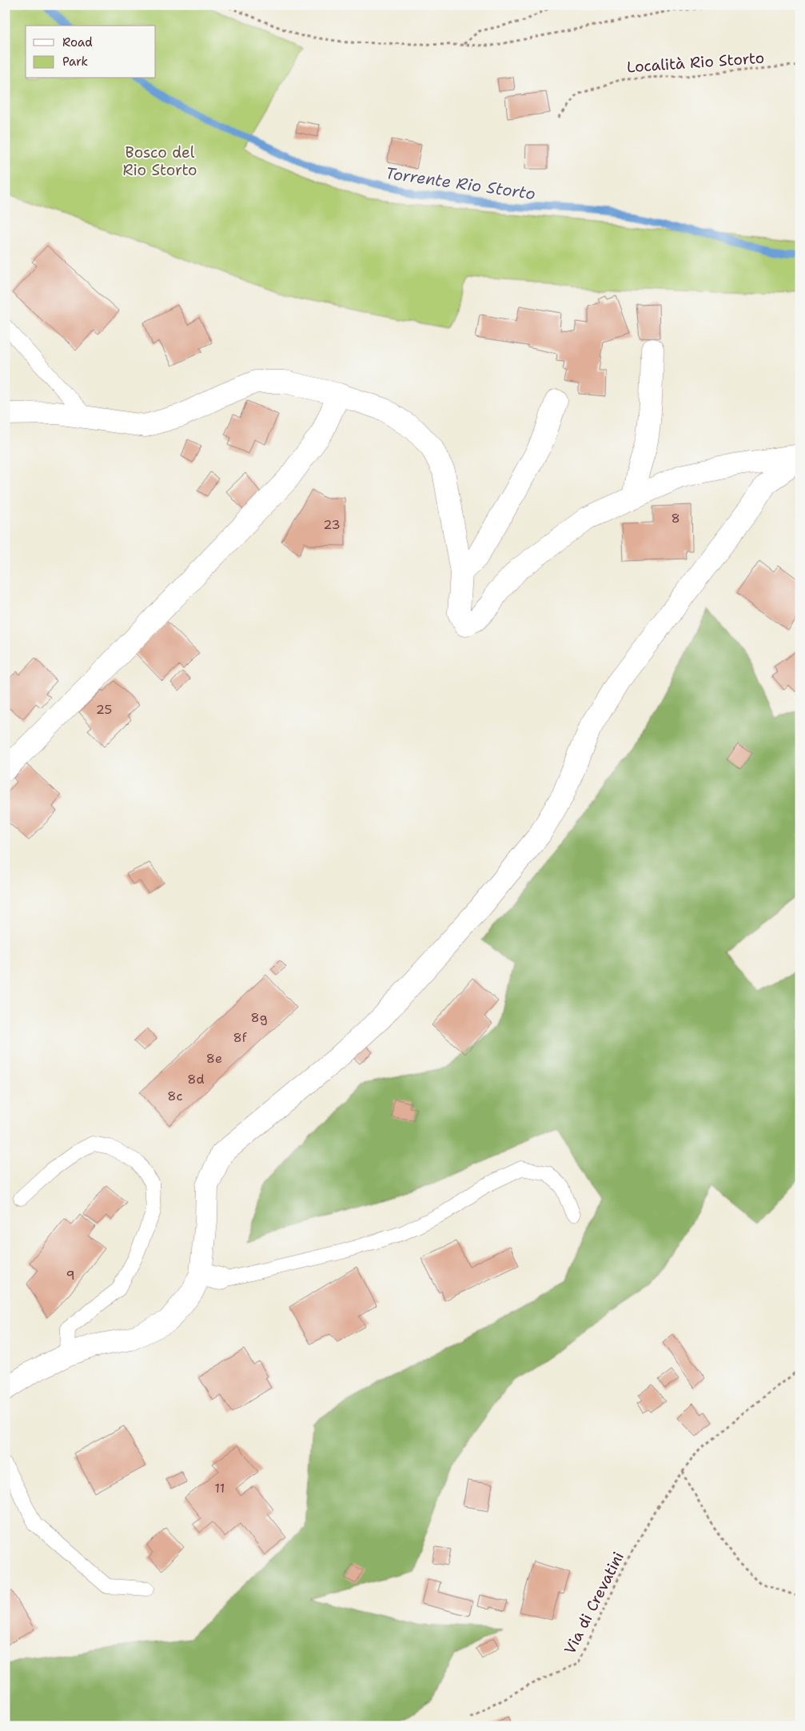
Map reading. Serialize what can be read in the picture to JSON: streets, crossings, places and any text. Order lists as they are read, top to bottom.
{
  "streets": {
    "path": ["Località Rio Storto", "Via di Crevatini"]
  },
  "water": ["Torrente Rio Storto"],
  "parks": ["Bosco del Rio Storto"],
  "house_numbers": [
    "8",
    "23",
    "25",
    "8g",
    "8f",
    "8e",
    "8d",
    "8c",
    "9",
    "11"
  ],
  "legend": ["Road", "Park"]
}
